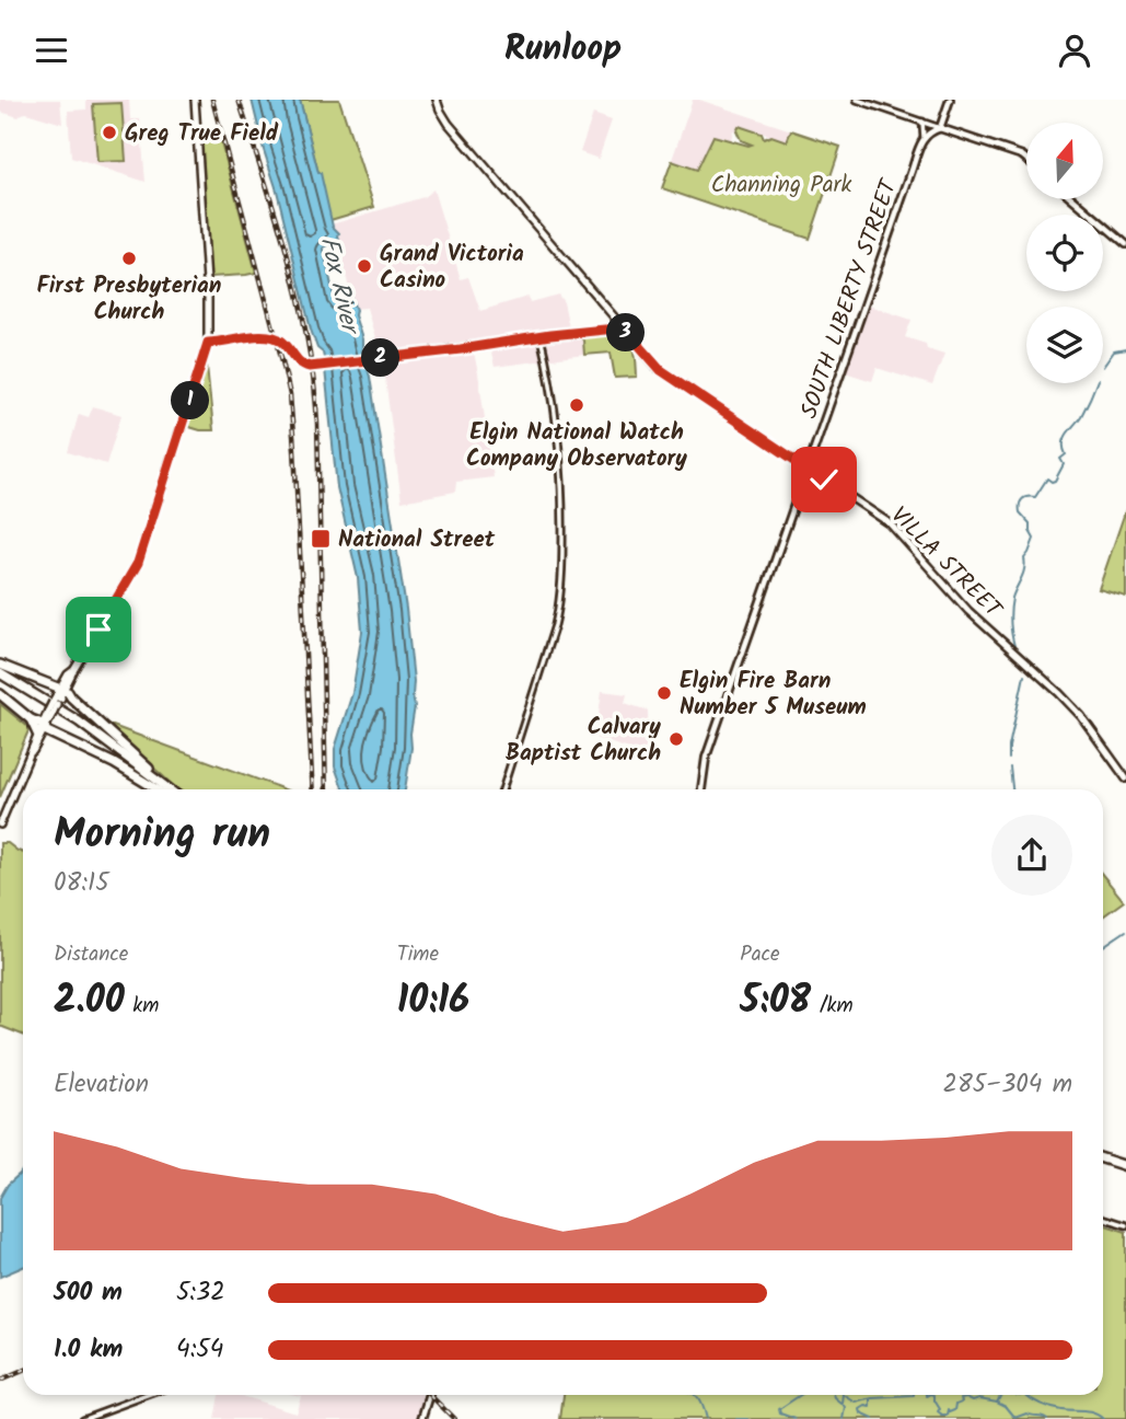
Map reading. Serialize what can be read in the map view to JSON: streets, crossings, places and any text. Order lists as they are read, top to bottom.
{
  "streets": {
    "main road": ["SOUTH LIBERTY STREET", "VILLA STREET"]
  },
  "crossings": [
    ["SOUTH LIBERTY STREET", "VILLA STREET"]
  ],
  "water": ["Fox River"],
  "parks": ["Channing Park"],
  "places": {
    "other": [
      "Greg True Field",
      "First Presbyterian Church",
      "Grand Victoria Casino",
      "Elgin National Watch Company Observatory",
      "Elgin Fire Barn Number 5 Museum",
      "Calvary Baptist Church"
    ],
    "transit": ["National Street"]
  },
  "north": "top",
  "page": {
    "header": "Runloop",
    "pins": ["3", "2", "1"],
    "heading": ["Morning run", "08:15"],
    "stats": [
      ["Distance", "2.00 km"],
      ["Time", "10:16"],
      ["Pace", "5:08 /km"]
    ],
    "chart": ["Elevation", "285–304 m"],
    "list": [
      {
        "name": "500 m",
        "note": "5:32"
      },
      {
        "name": "1.0 km",
        "note": "4:54"
      }
    ]
  }
}
